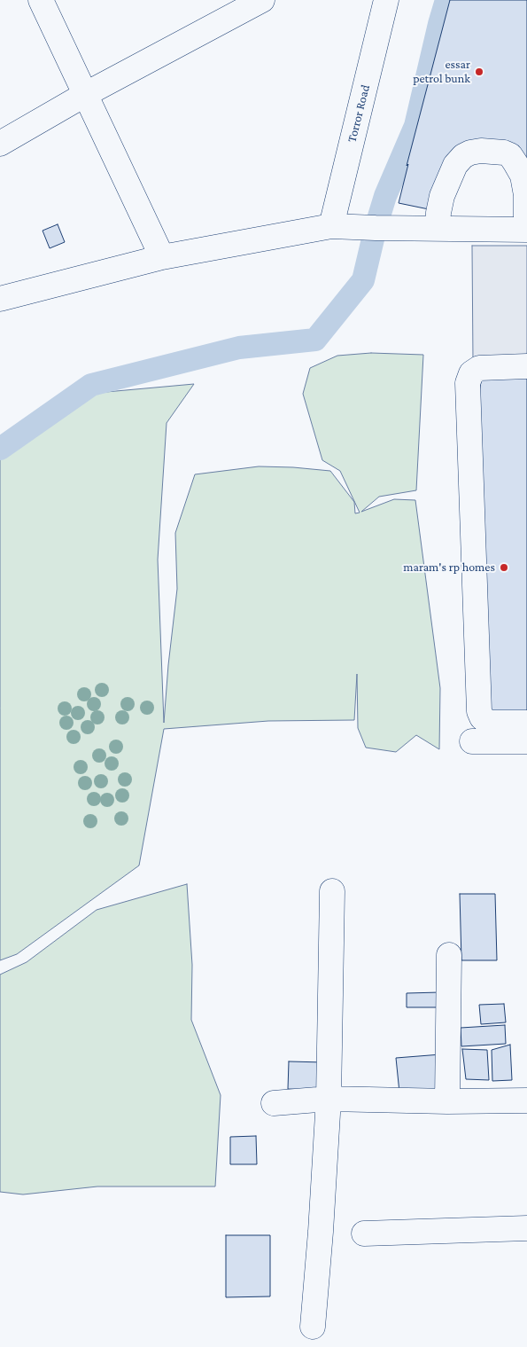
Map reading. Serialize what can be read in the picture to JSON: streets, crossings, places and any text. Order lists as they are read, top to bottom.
{
  "streets": {
    "street": ["Torror Road"]
  },
  "places": ["essar petrol bunk", "maram's rp homes"]
}
